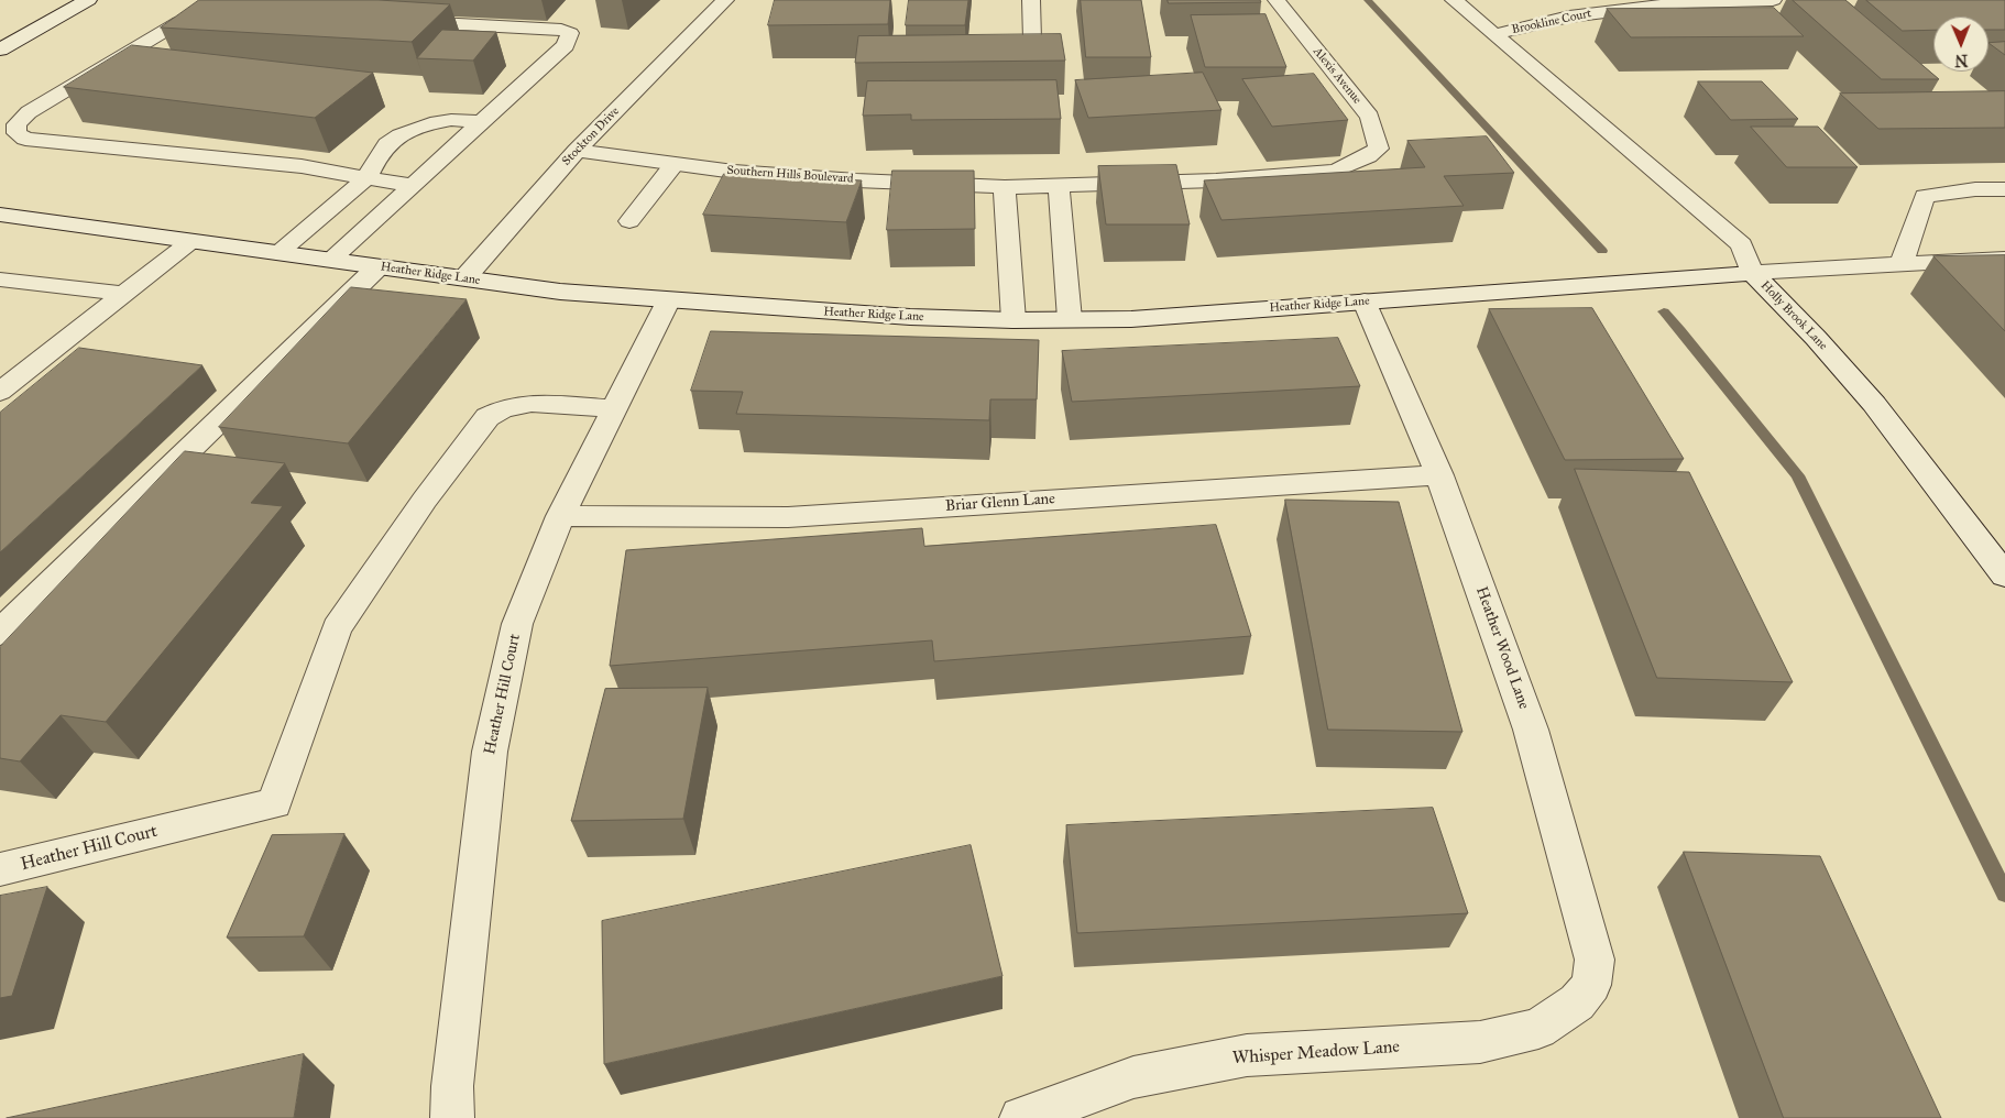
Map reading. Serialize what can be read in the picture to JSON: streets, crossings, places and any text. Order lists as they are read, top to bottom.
{
  "streets": {
    "street": [
      "Brookline Court",
      "Alexis Avenue",
      "Stockton Drive",
      "Southern Hills Boulevard",
      "Heather Ridge Lane",
      "Holly Brook Lane",
      "Briar Glenn Lane",
      "Heather Wood Lane",
      "Heather Hill Court",
      "Whisper Meadow Lane"
    ]
  },
  "crossings": [
    ["Brookline Court", "Holly Brook Lane"],
    ["Alexis Avenue", "Southern Hills Boulevard"],
    ["Stockton Drive", "Southern Hills Boulevard"],
    ["Stockton Drive", "Heather Ridge Lane"],
    ["Heather Ridge Lane", "Holly Brook Lane"],
    ["Heather Ridge Lane", "Heather Wood Lane"],
    ["Heather Ridge Lane", "Heather Hill Court"],
    ["Briar Glenn Lane", "Heather Wood Lane"],
    ["Briar Glenn Lane", "Heather Hill Court"],
    ["Heather Wood Lane", "Whisper Meadow Lane"]
  ],
  "north": "bottom"
}
